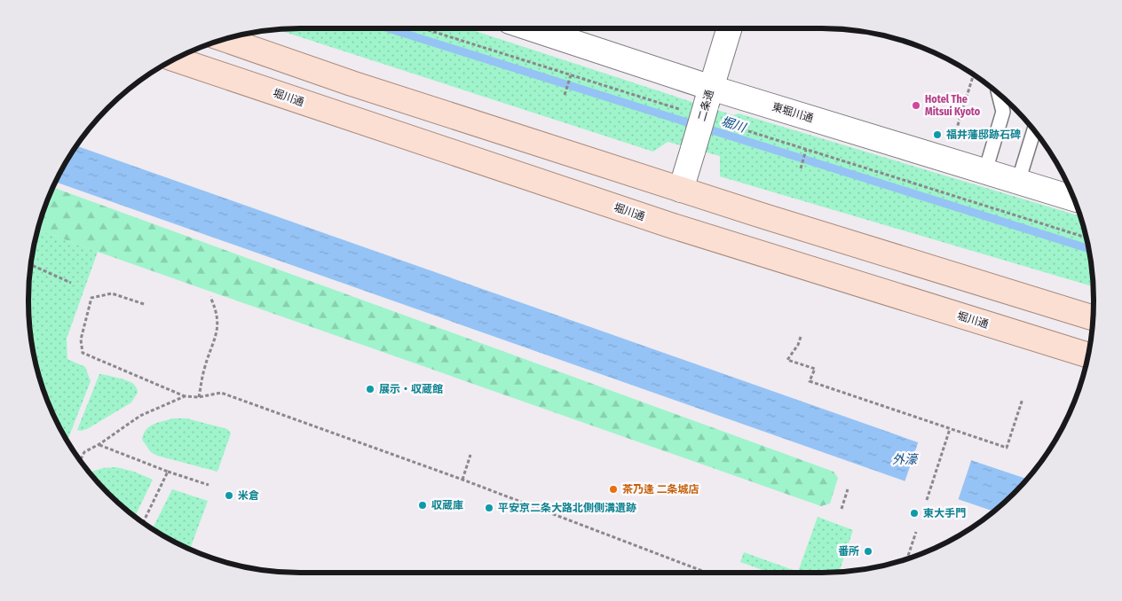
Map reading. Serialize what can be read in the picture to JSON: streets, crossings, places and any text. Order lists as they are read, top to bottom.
{
  "streets": {
    "main road": ["堀川通"],
    "street": ["二条通", "東堀川通"]
  },
  "crossings": [
    ["二条通", "東堀川通"]
  ],
  "water": ["堀川", "外濠"],
  "places": [
    "Hotel The Mitsui Kyoto",
    "福井藩邸跡石碑",
    "展示・収蔵館",
    "茶乃逢 二条城店",
    "米倉",
    "収蔵庫",
    "平安京二条大路北側側溝遺跡",
    "東大手門",
    "番所"
  ]
}
